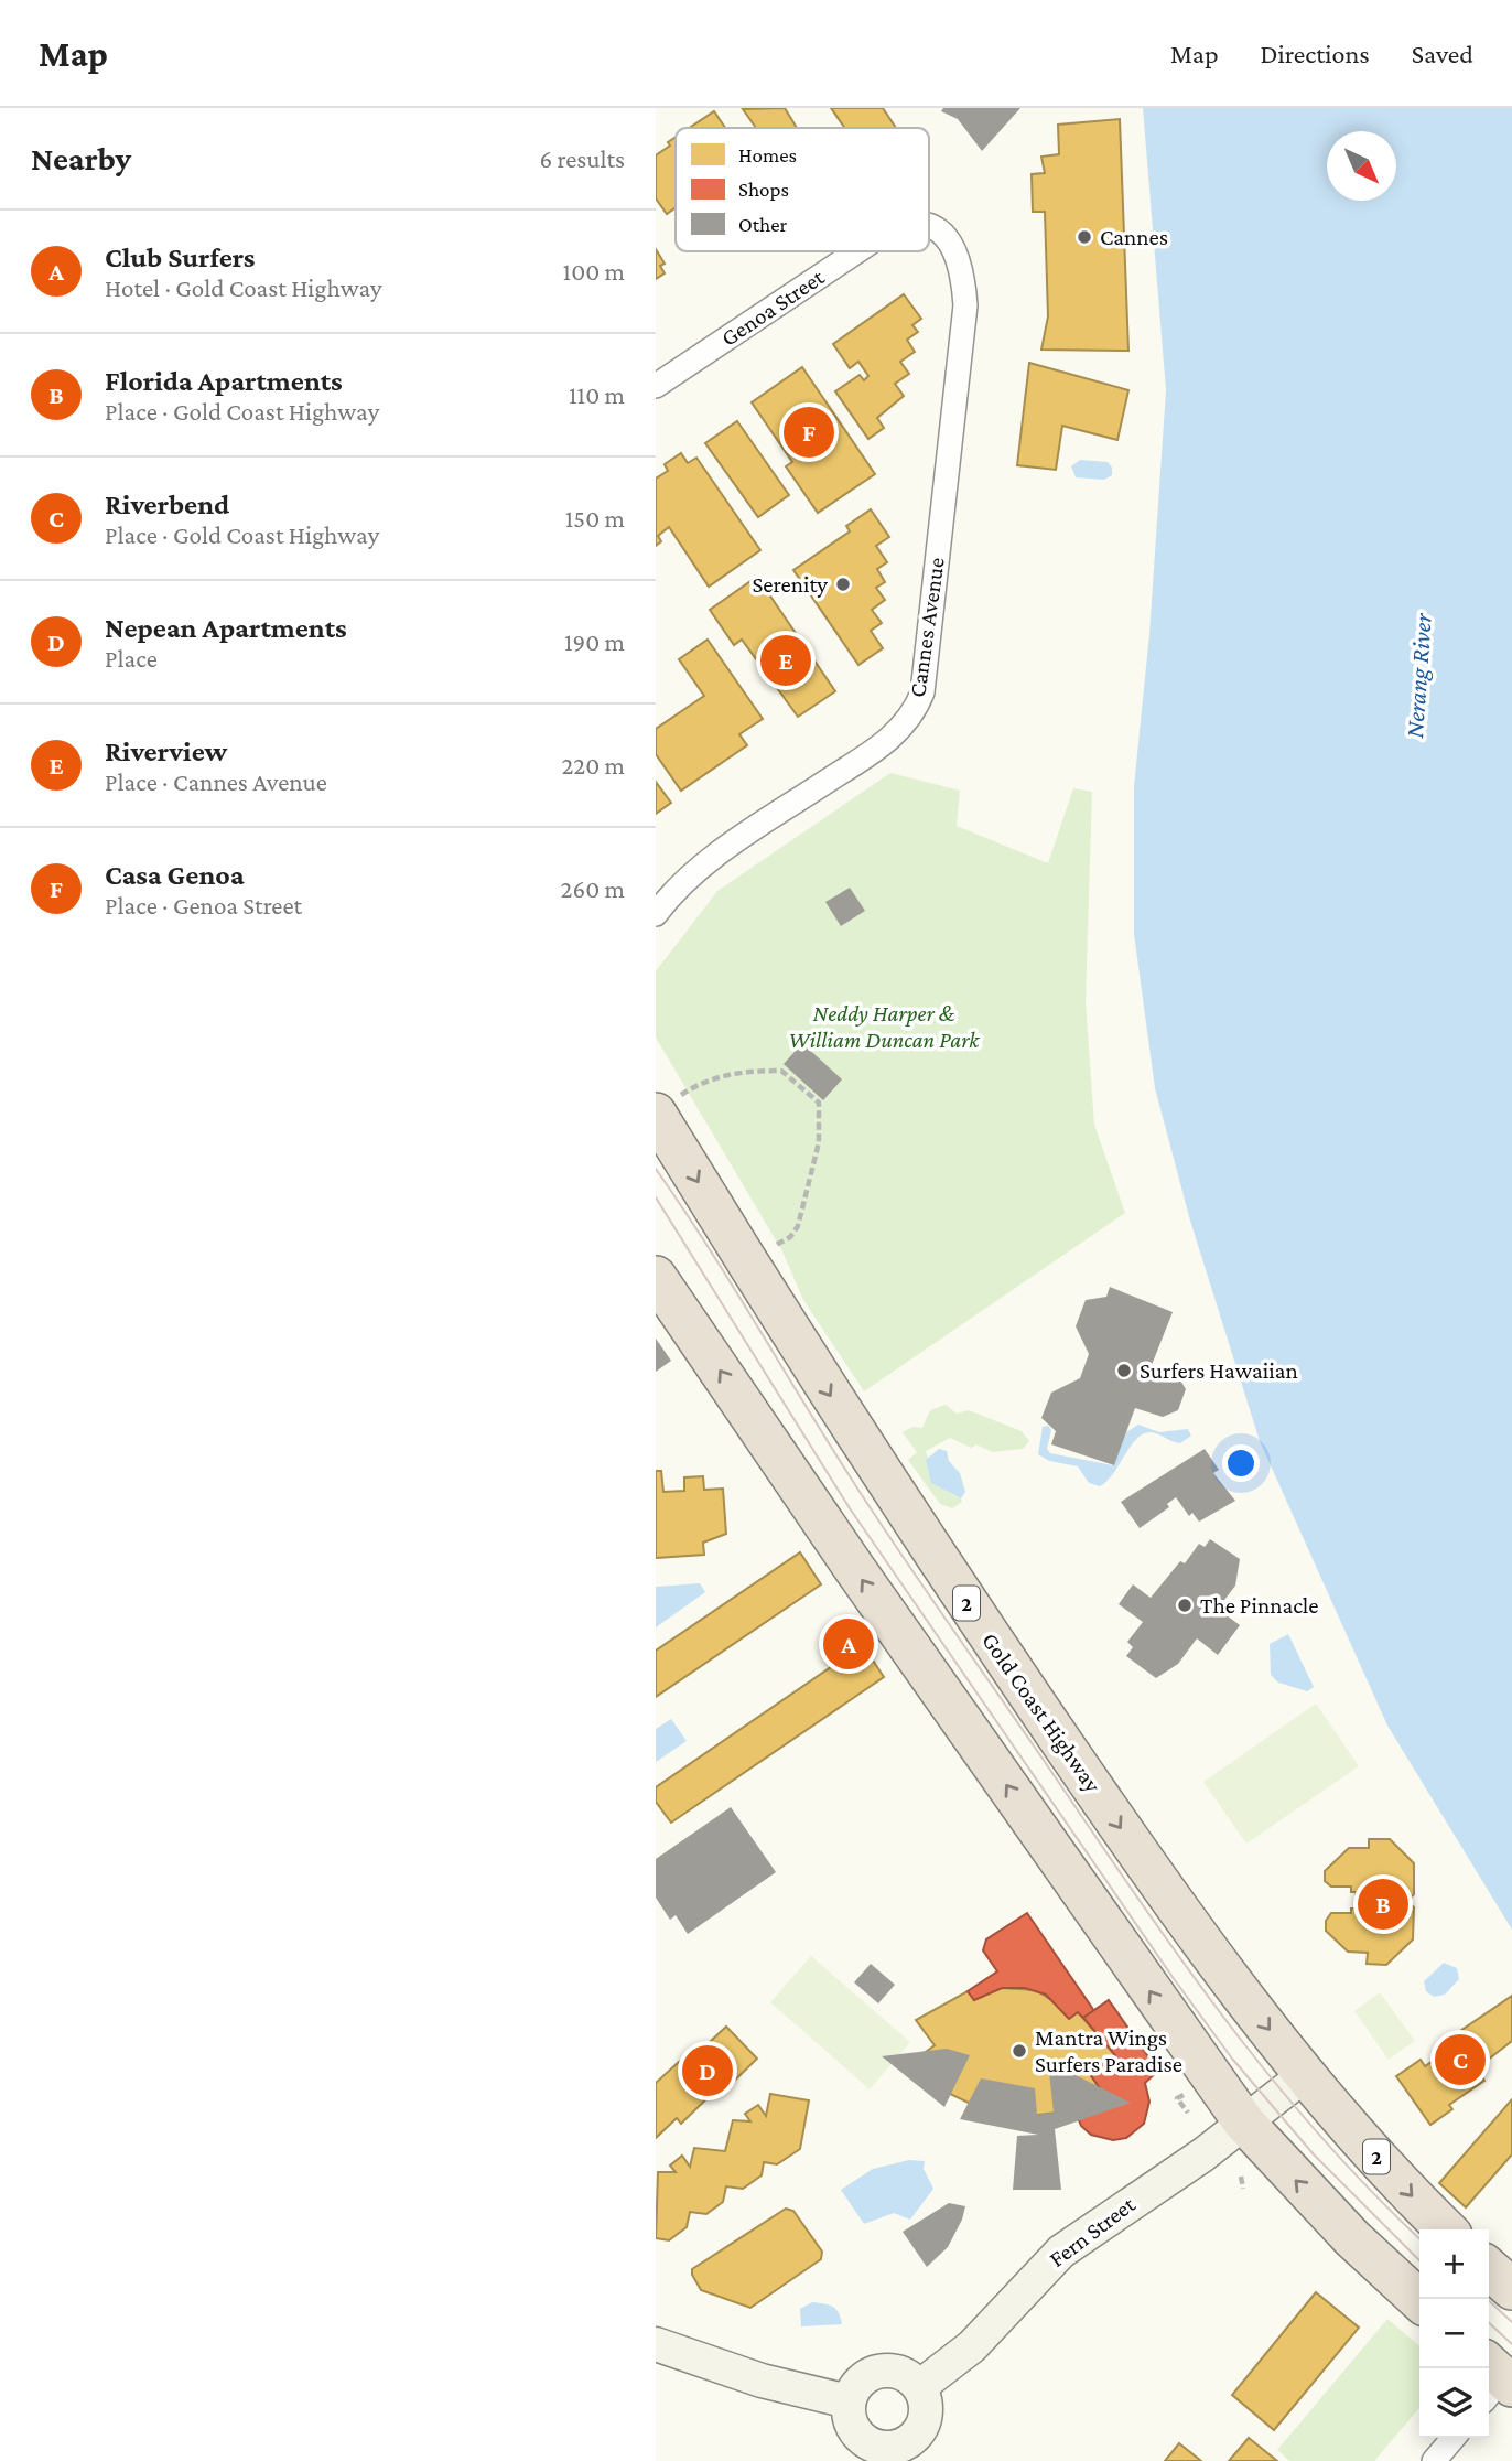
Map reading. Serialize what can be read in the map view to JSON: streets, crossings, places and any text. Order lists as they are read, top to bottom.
{
  "streets": {
    "highway": ["2", "Gold Coast Highway"],
    "street": ["Genoa Street", "Cannes Avenue", "Fern Street"]
  },
  "crossings": [
    ["Genoa Street", "Cannes Avenue"],
    ["Gold Coast Highway", "Fern Street"]
  ],
  "water": ["Nerang River"],
  "parks": ["Neddy Harper & William Duncan Park"],
  "places": [
    "Cannes",
    "Serenity",
    "Surfers Hawaiian",
    "The Pinnacle",
    "Mantra Wings Surfers Paradise"
  ],
  "legend": ["Homes", "Shops", "Other"],
  "north": "bottom right",
  "page": {
    "header": "Map",
    "nav": ["Map", "Directions", "Saved"],
    "heading": ["Nearby", "6 results"],
    "list": [
      {
        "mark": "A",
        "name": "Club Surfers",
        "note": "Hotel · Gold Coast Highway",
        "value": "100 m"
      },
      {
        "mark": "B",
        "name": "Florida Apartments",
        "note": "Place · Gold Coast Highway",
        "value": "110 m"
      },
      {
        "mark": "C",
        "name": "Riverbend",
        "note": "Place · Gold Coast Highway",
        "value": "150 m"
      },
      {
        "mark": "D",
        "name": "Nepean Apartments",
        "note": "Place",
        "value": "190 m"
      },
      {
        "mark": "E",
        "name": "Riverview",
        "note": "Place · Cannes Avenue",
        "value": "220 m"
      },
      {
        "mark": "F",
        "name": "Casa Genoa",
        "note": "Place · Genoa Street",
        "value": "260 m"
      }
    ],
    "pins": [
      "F",
      "E",
      "A",
      "B",
      "C",
      "D"
    ],
    "map_buttons": ["+", "−"]
  }
}
